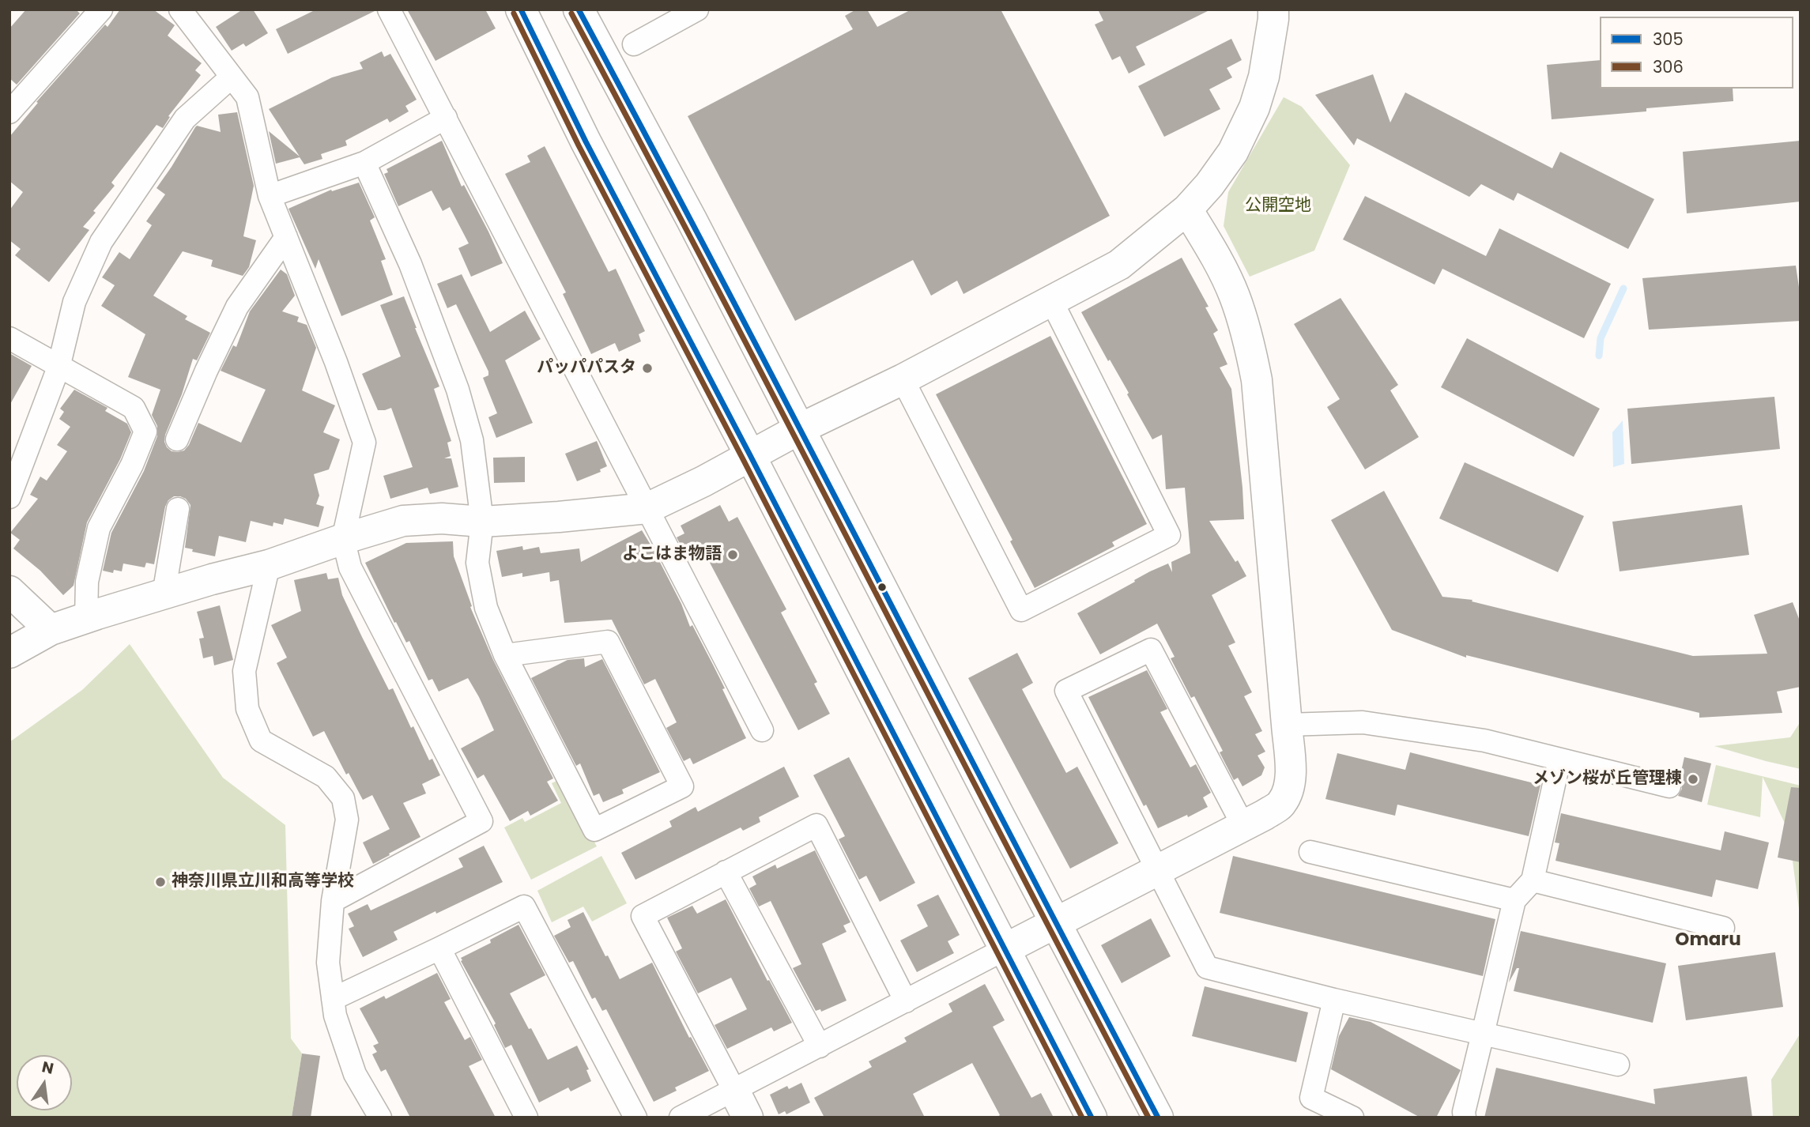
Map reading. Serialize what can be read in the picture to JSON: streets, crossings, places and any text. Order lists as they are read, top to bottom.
{
  "districts": ["Omaru"],
  "parks": ["公開空地"],
  "places": [
    "パッパパスタ",
    "よこはま物語",
    "メゾン桜が丘管理棟",
    "神奈川県立川和高等学校"
  ],
  "lines": ["transit line 305", "transit line 306"],
  "legend": ["305", "306"],
  "north": "top"
}
